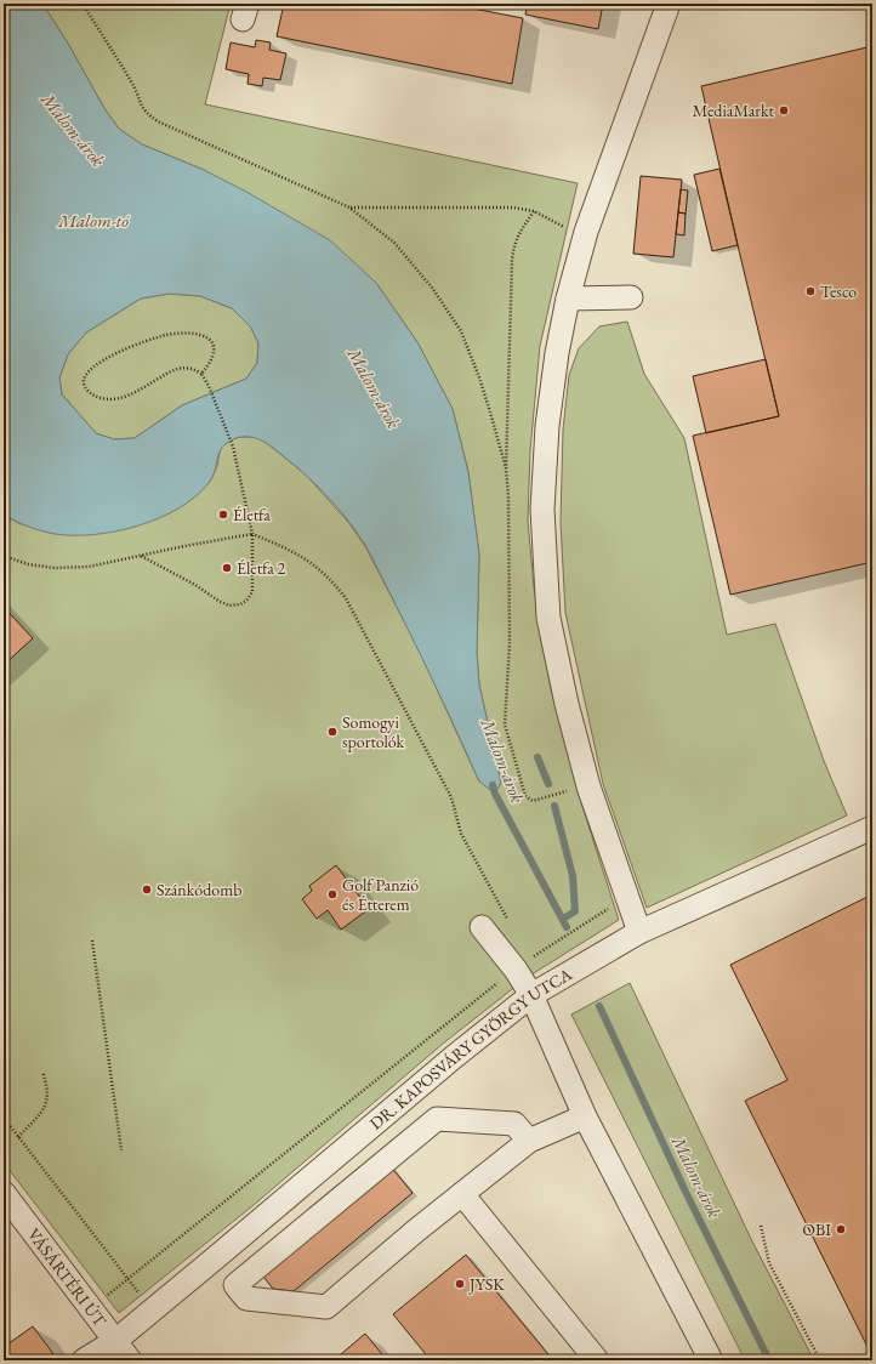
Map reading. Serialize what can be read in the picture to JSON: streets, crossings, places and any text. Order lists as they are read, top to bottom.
{
  "streets": {
    "street": ["DR. KAPOSVÁRY GYÖRGY UTCA", "VÁSÁRTÉRI ÚT"]
  },
  "crossings": [
    ["DR. KAPOSVÁRY GYÖRGY UTCA", "VÁSÁRTÉRI ÚT"]
  ],
  "water": ["Malom-árok", "Malom-tó"],
  "places": [
    "MediaMarkt",
    "Tesco",
    "Életfa",
    "Életfa 2",
    "Somogyi sportolók",
    "Szánkódomb",
    "Golf Panzió és Étterem",
    "OBI",
    "JYSK"
  ]
}
